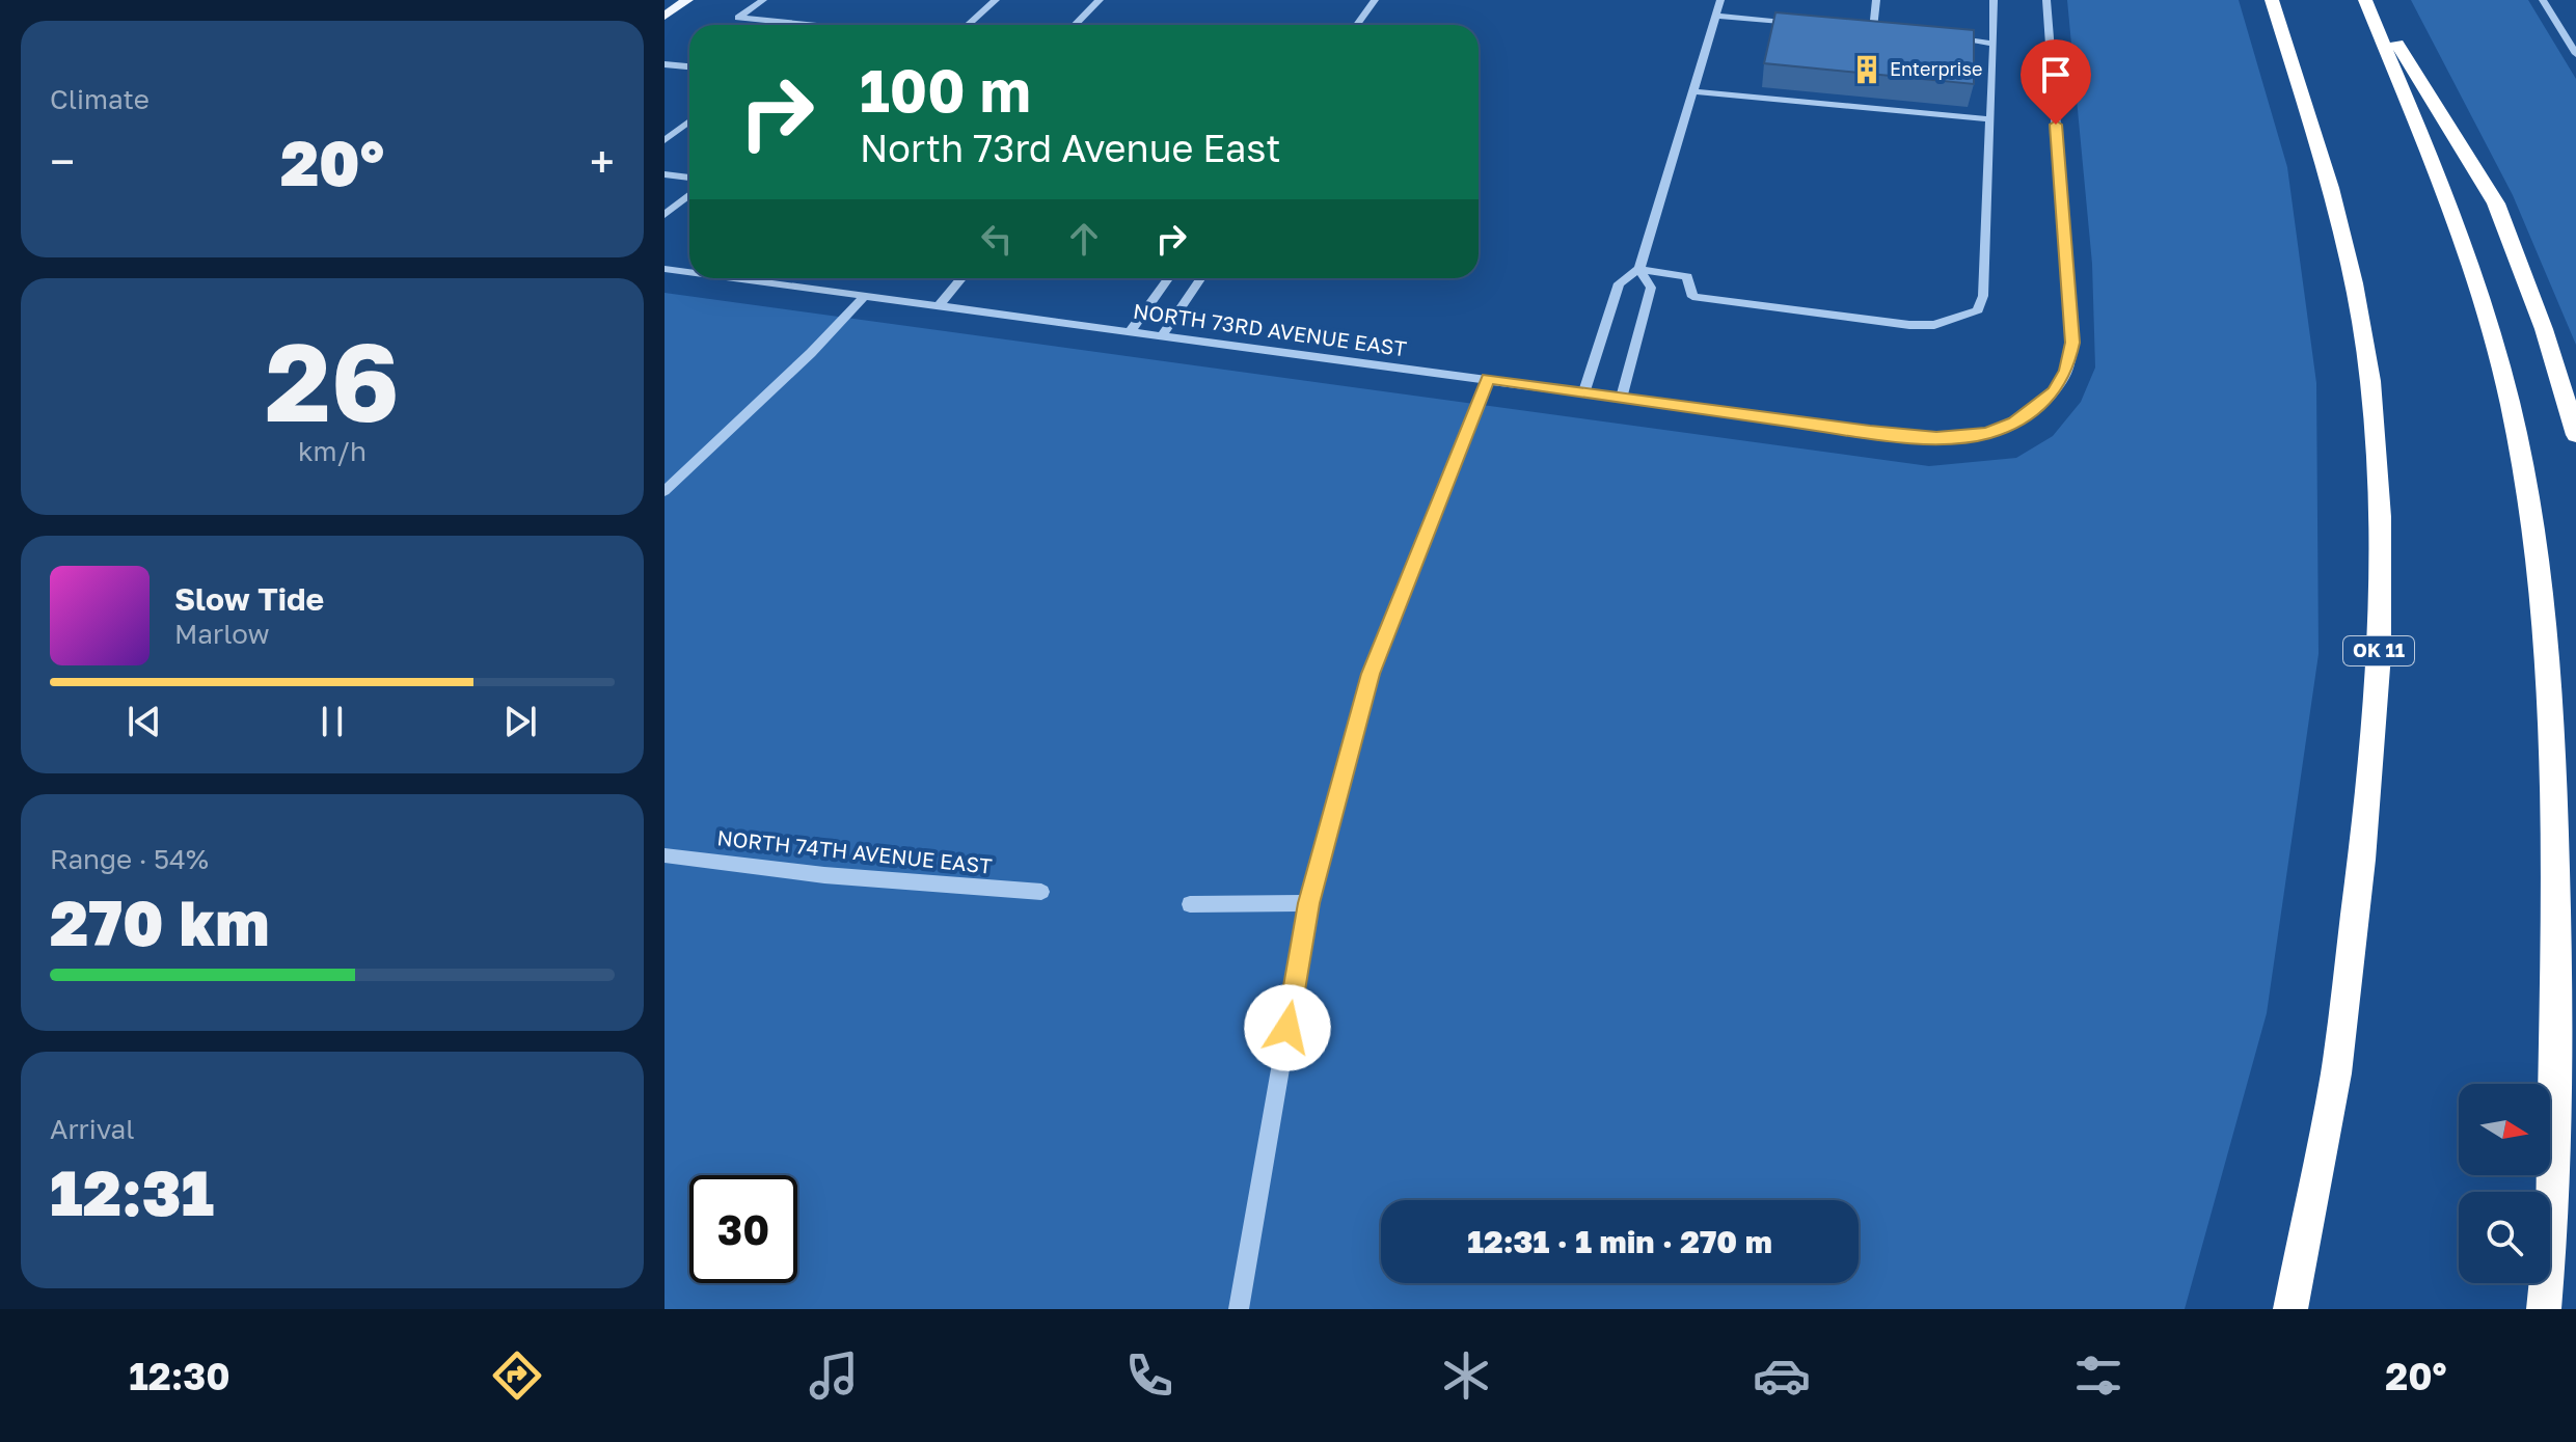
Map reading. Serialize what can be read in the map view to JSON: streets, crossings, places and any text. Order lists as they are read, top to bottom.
{
  "streets": {
    "highway": ["OK 11"],
    "street": ["NORTH 73RD AVENUE EAST", "NORTH 74TH AVENUE EAST"]
  },
  "places": {
    "building": ["Enterprise"]
  },
  "north": "right",
  "page": {
    "tile": [
      "Climate",
      ["26", "km/h"],
      ["Range · 54%", "270 km"],
      ["Arrival", "12:31"]
    ],
    "turn": ["100 m", "North 73rd Avenue East"],
    "heat": ["−", "20°", "+"],
    "song": ["Slow Tide", "Marlow"],
    "limit": "30",
    "trip": "12:31 · 1 min · 270 m",
    "tabs": ["12:30", "20°"]
  }
}
